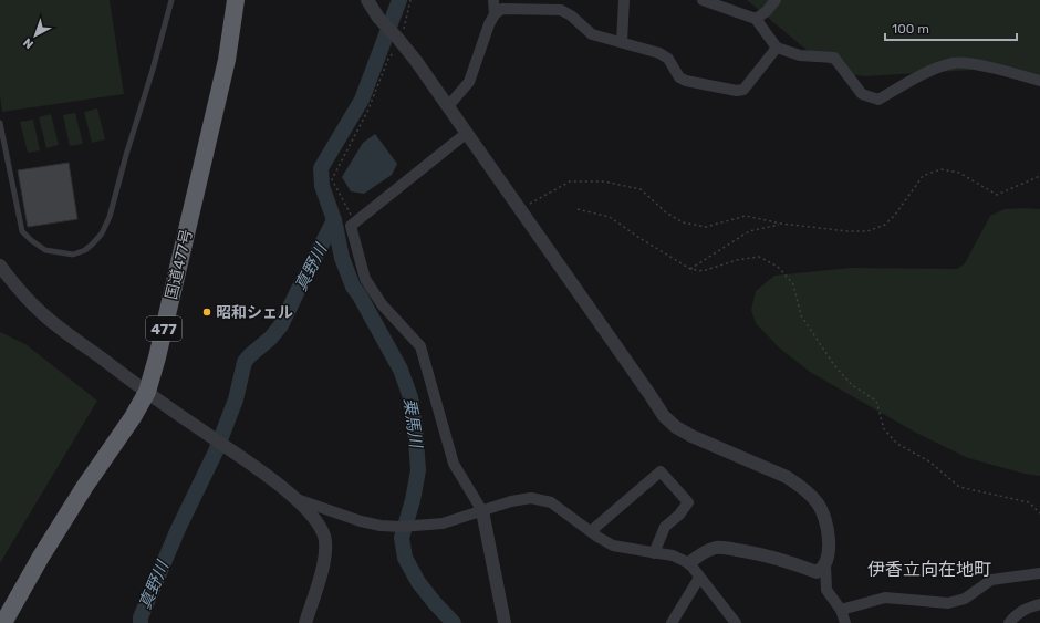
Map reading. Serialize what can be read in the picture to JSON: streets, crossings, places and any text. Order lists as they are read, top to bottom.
{
  "streets": {
    "highway": ["国道477号", "477"]
  },
  "districts": ["伊香立向在地町"],
  "water": ["真野川", "乗馬川"],
  "places": ["昭和シェル"],
  "scale_bar": "100 m",
  "north": "bottom left"
}
